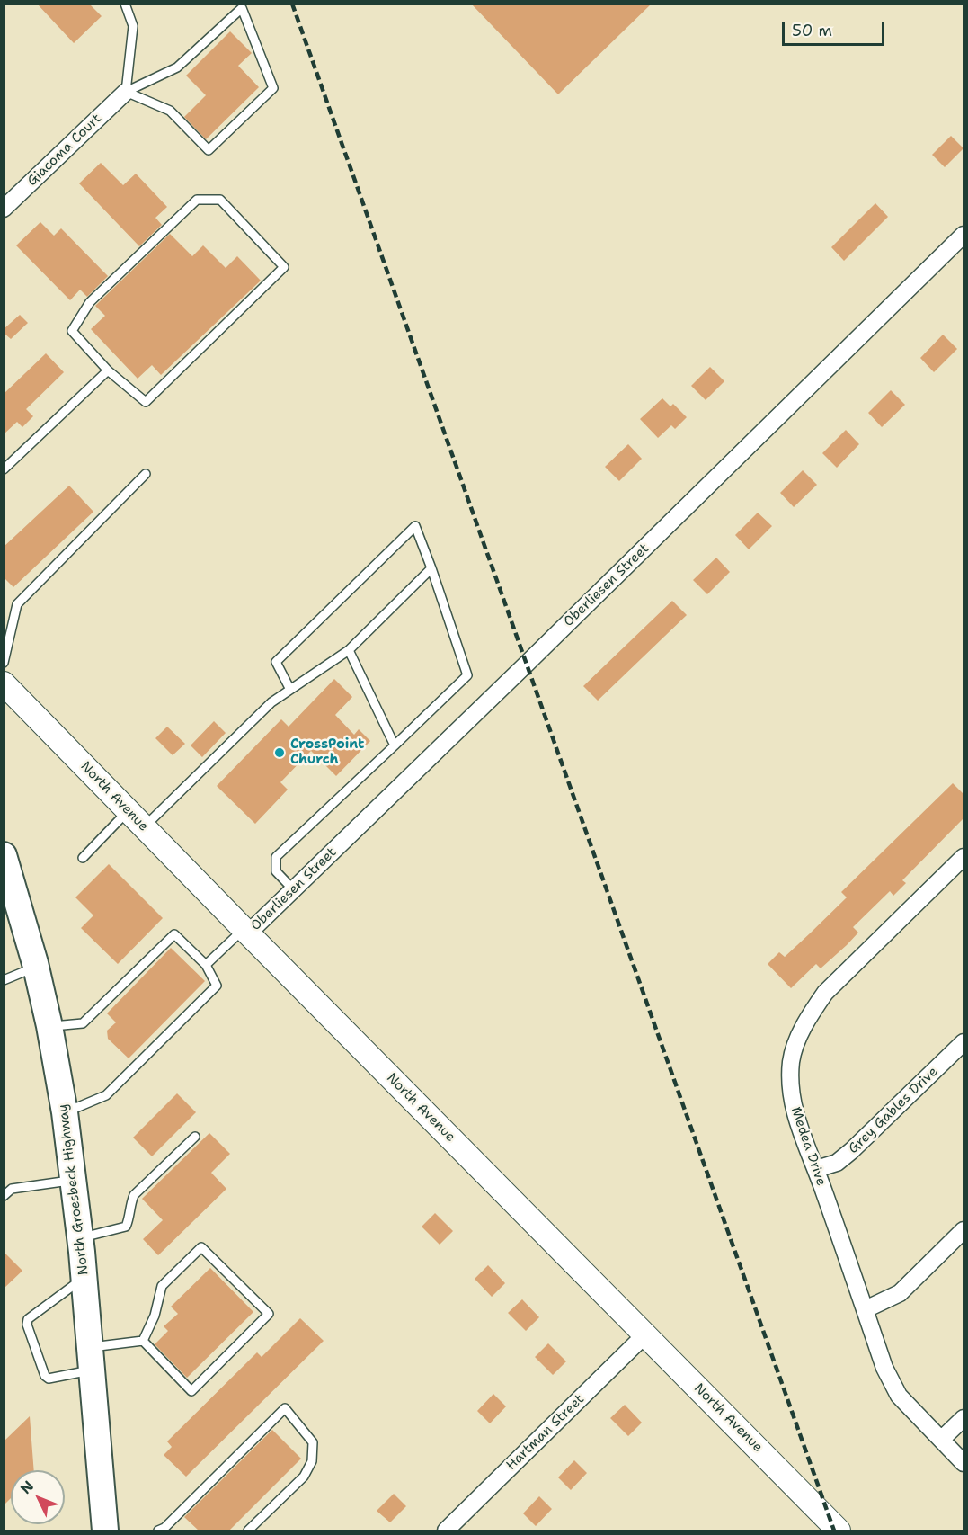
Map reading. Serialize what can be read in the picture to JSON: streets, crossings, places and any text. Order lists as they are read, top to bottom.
{
  "streets": {
    "main road": ["North Avenue", "North Groesbeck Highway"],
    "street": [
      "Giacoma Court",
      "Oberliesen Street",
      "Grey Gables Drive",
      "Medea Drive",
      "Hartman Street"
    ]
  },
  "crossings": [
    ["Oberliesen Street", "North Avenue"],
    ["North Avenue", "Hartman Street"],
    ["Grey Gables Drive", "Medea Drive"]
  ],
  "places": ["CrossPoint Church"],
  "scale_bar": "50 m",
  "north": "top left"
}
